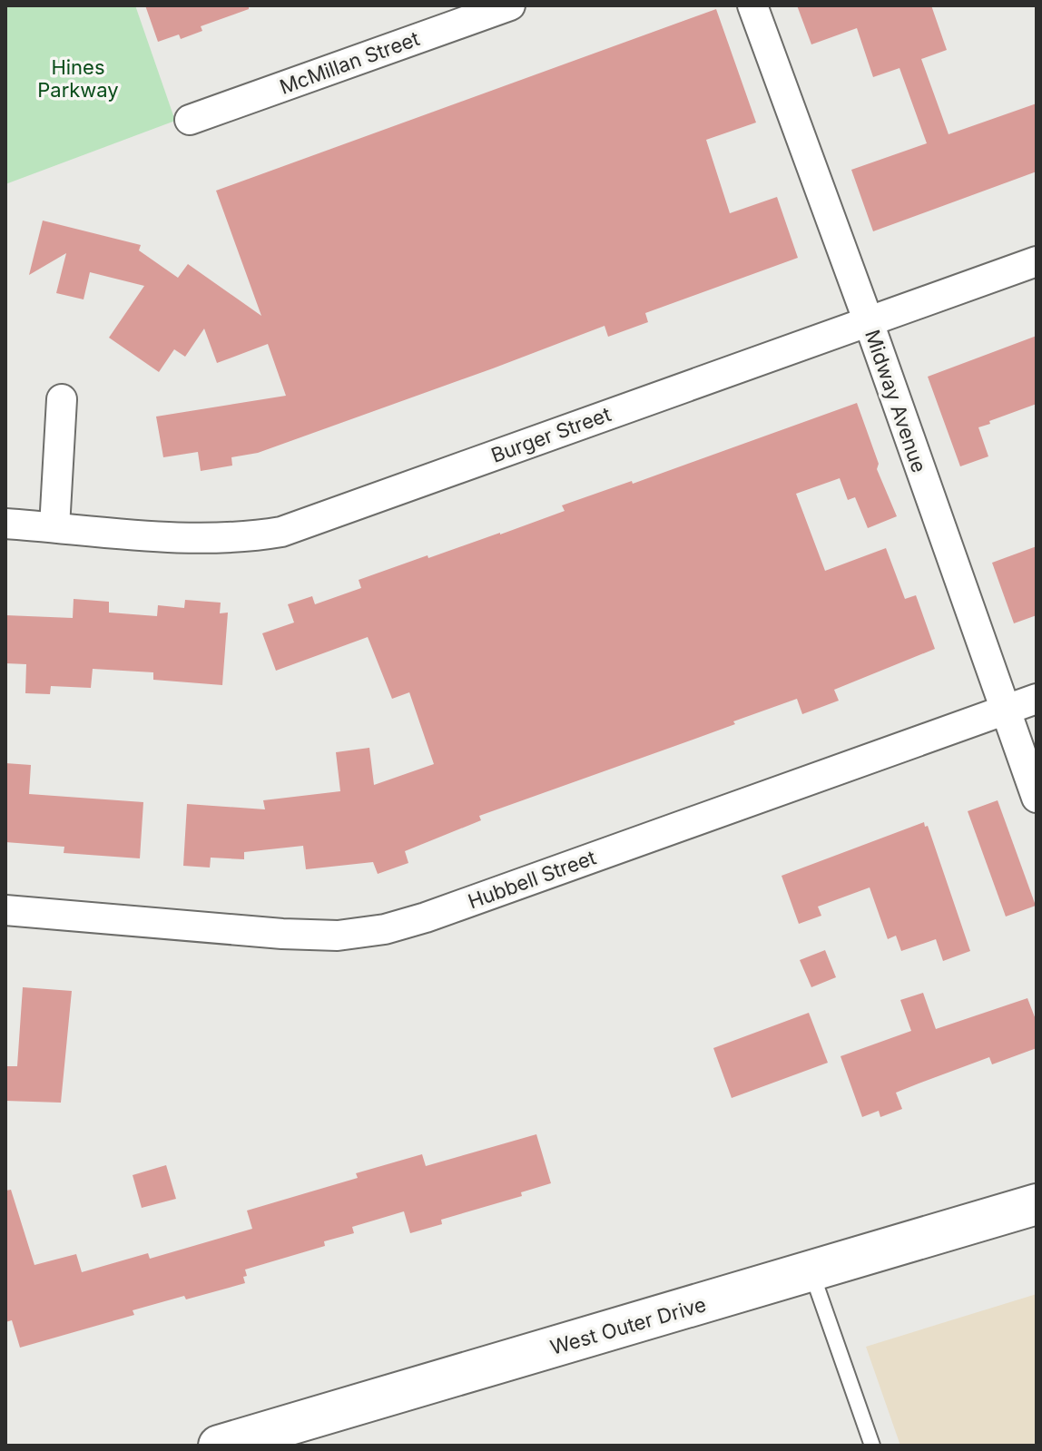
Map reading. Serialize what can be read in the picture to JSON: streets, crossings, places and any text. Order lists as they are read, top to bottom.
{
  "streets": {
    "main road": ["West Outer Drive"],
    "street": [
      "McMillan Street",
      "Midway Avenue",
      "Burger Street",
      "Hubbell Street"
    ]
  },
  "crossings": [
    ["Midway Avenue", "Burger Street"],
    ["Midway Avenue", "Hubbell Street"]
  ],
  "parks": ["Hines Parkway"]
}
